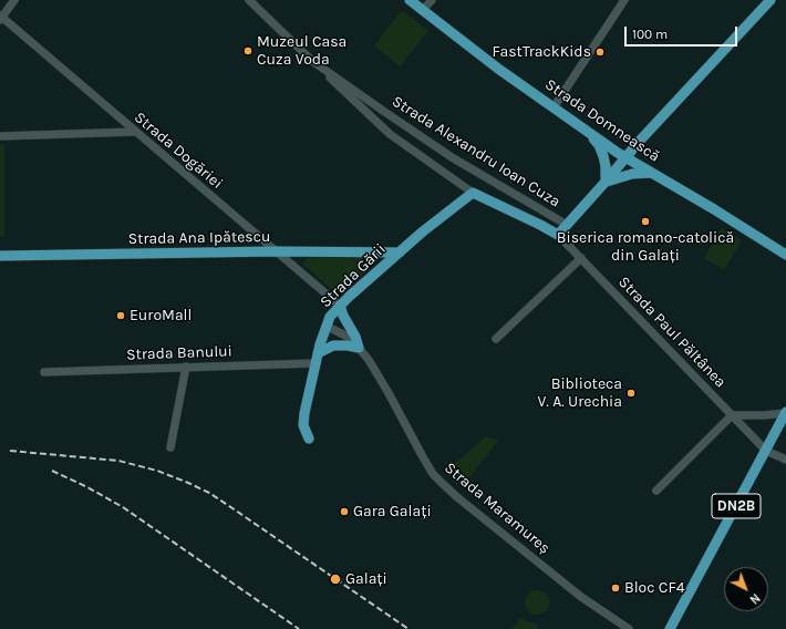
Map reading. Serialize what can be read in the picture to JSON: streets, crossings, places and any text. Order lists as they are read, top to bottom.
{
  "streets": {
    "main road": [
      "Strada Domnească",
      "Strada Ana Ipătescu",
      "Strada Gării",
      "DN2B"
    ],
    "street": [
      "Strada Dogăriei",
      "Strada Alexandru Ioan Cuza",
      "Strada Paul Păltânea",
      "Strada Banului",
      "Strada Maramureș"
    ]
  },
  "crossings": [
    ["Strada Dogăriei", "Strada Ana Ipătescu"],
    ["Strada Dogăriei", "Strada Gării"],
    ["Strada Ana Ipătescu", "Strada Gării"],
    ["Strada Gării", "Strada Banului"],
    ["Strada Gării", "Strada Maramureș"],
    ["Strada Paul Păltânea", "DN2B"]
  ],
  "places": [
    "Muzeul Casa Cuza Voda",
    "FastTrackKids",
    "Biserica romano-catolică din Galați",
    "EuroMall",
    "Biblioteca V. A. Urechia",
    "Gara Galați",
    "Galați",
    "Bloc CF4"
  ],
  "scale_bar": "100 m",
  "north": "bottom right"
}
